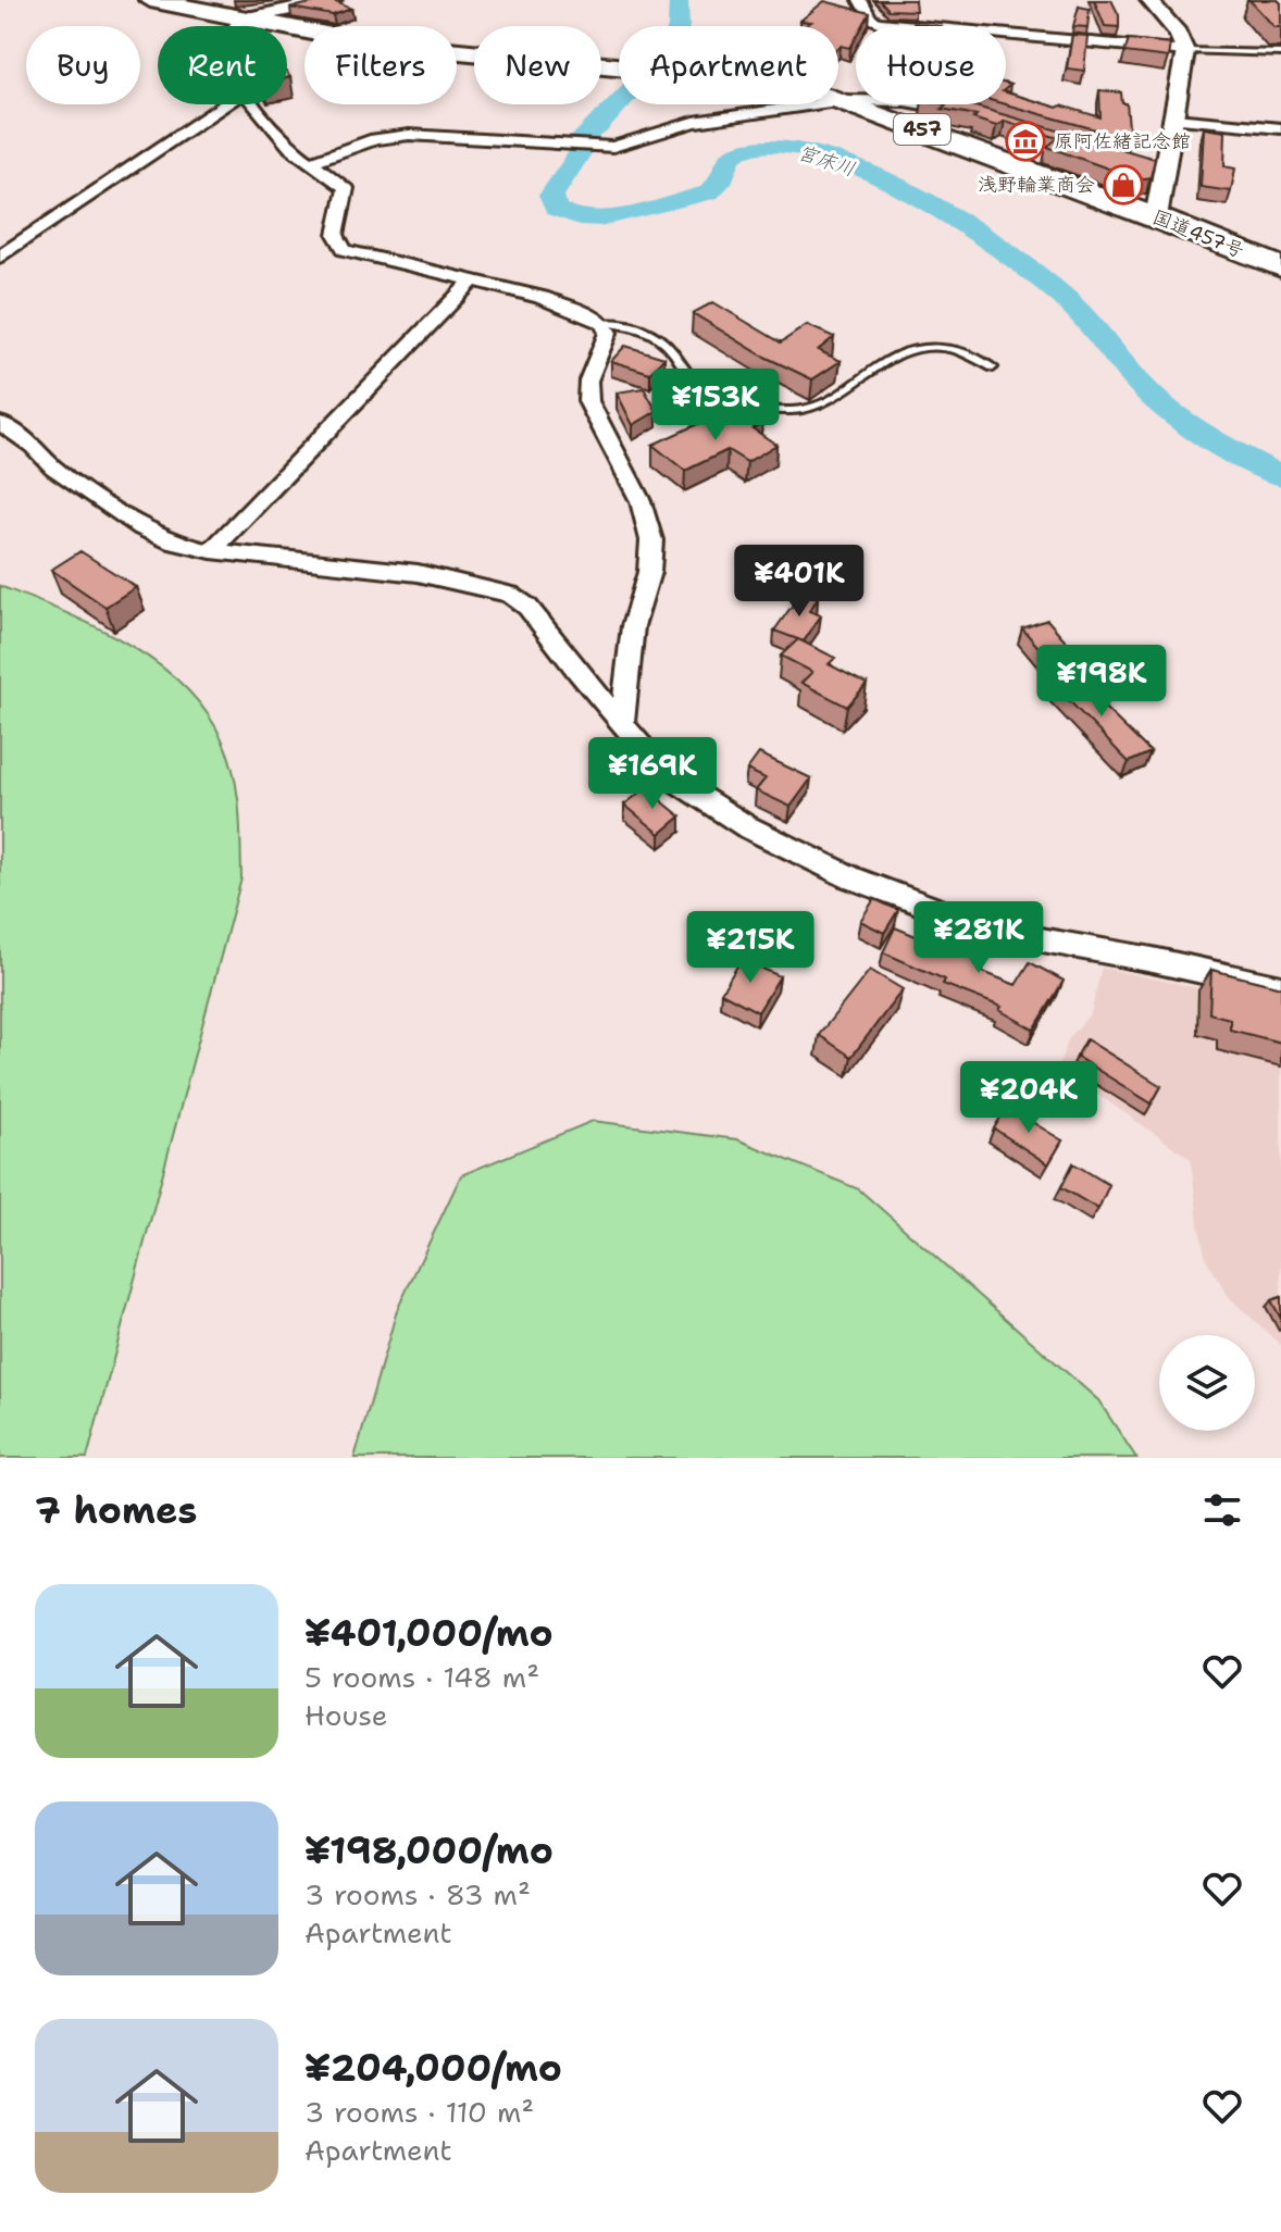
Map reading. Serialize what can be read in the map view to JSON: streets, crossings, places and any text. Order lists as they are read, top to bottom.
{
  "streets": {
    "highway": ["457", "国道457号"]
  },
  "water": ["宮床川"],
  "places": {
    "museum": ["原阿佐緒記念館"],
    "shop": ["浅野輪業商会"]
  },
  "page": {
    "chip": [
      "Buy",
      "Rent",
      "Filters",
      "New",
      "Apartment",
      "House"
    ],
    "price": [
      "¥153K",
      "¥401K",
      "¥198K",
      "¥169K",
      "¥281K",
      "¥215K",
      "¥204K"
    ],
    "heading": "7 homes",
    "list": [
      {
        "name": "¥401,000/mo",
        "note": "5 rooms · 148 m² · House"
      },
      {
        "name": "¥198,000/mo",
        "note": "3 rooms · 83 m² · Apartment"
      },
      {
        "name": "¥204,000/mo",
        "note": "3 rooms · 110 m² · Apartment"
      }
    ]
  }
}
